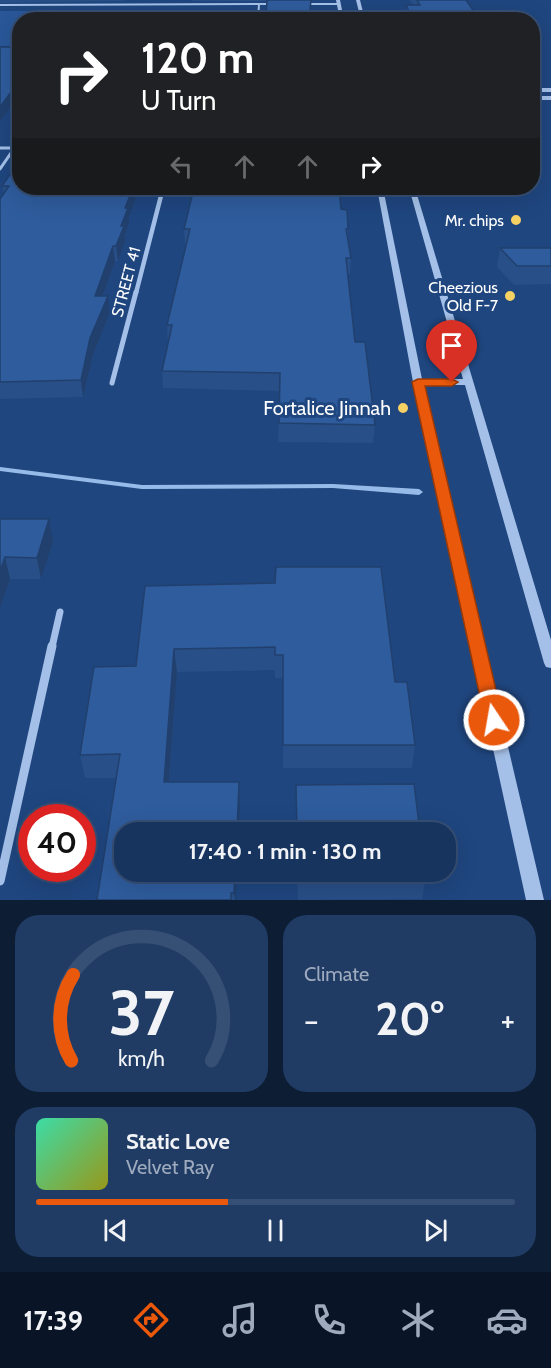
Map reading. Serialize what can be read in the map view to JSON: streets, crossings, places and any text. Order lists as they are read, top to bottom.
{
  "streets": {
    "street": ["STREET 41"]
  },
  "places": ["Mr. chips", "Cheezious Old F-7", "Fortalice Jinnah"],
  "page": {
    "turn": ["120 m", "U Turn"],
    "limit": "40",
    "trip": "17:40 · 1 min · 130 m",
    "tile": "Climate",
    "heat": ["−", "20°", "+"],
    "song": ["Static Love", "Velvet Ray"],
    "tabs": "17:39",
    "gauge": ["37", "km/h"]
  }
}
